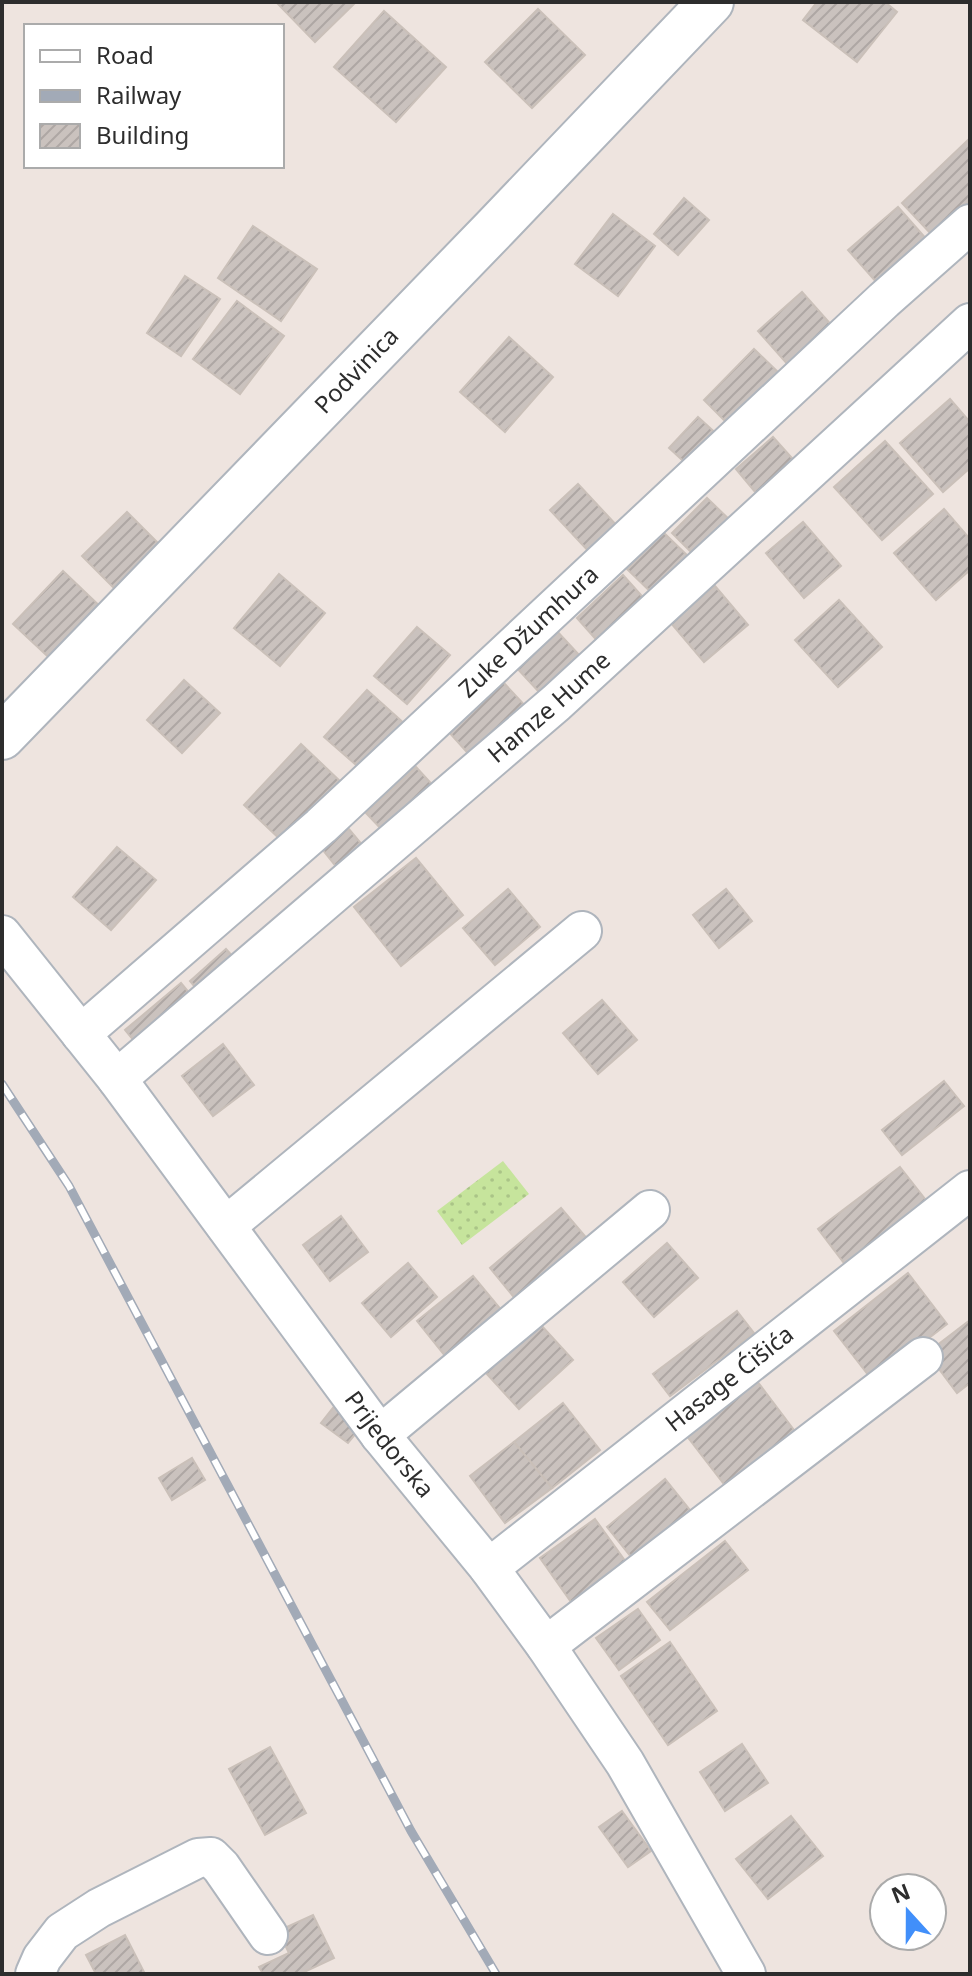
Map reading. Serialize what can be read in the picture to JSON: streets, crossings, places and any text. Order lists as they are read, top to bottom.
{
  "streets": {
    "street": [
      "Podvinica",
      "Zuke Džumhura",
      "Hamze Hume",
      "Hasage Ćišića",
      "Prijedorska"
    ]
  },
  "crossings": [
    ["Zuke Džumhura", "Prijedorska"],
    ["Hamze Hume", "Prijedorska"],
    ["Hasage Ćišića", "Prijedorska"]
  ],
  "legend": ["Road", "Railway", "Building"],
  "north": "top"
}
